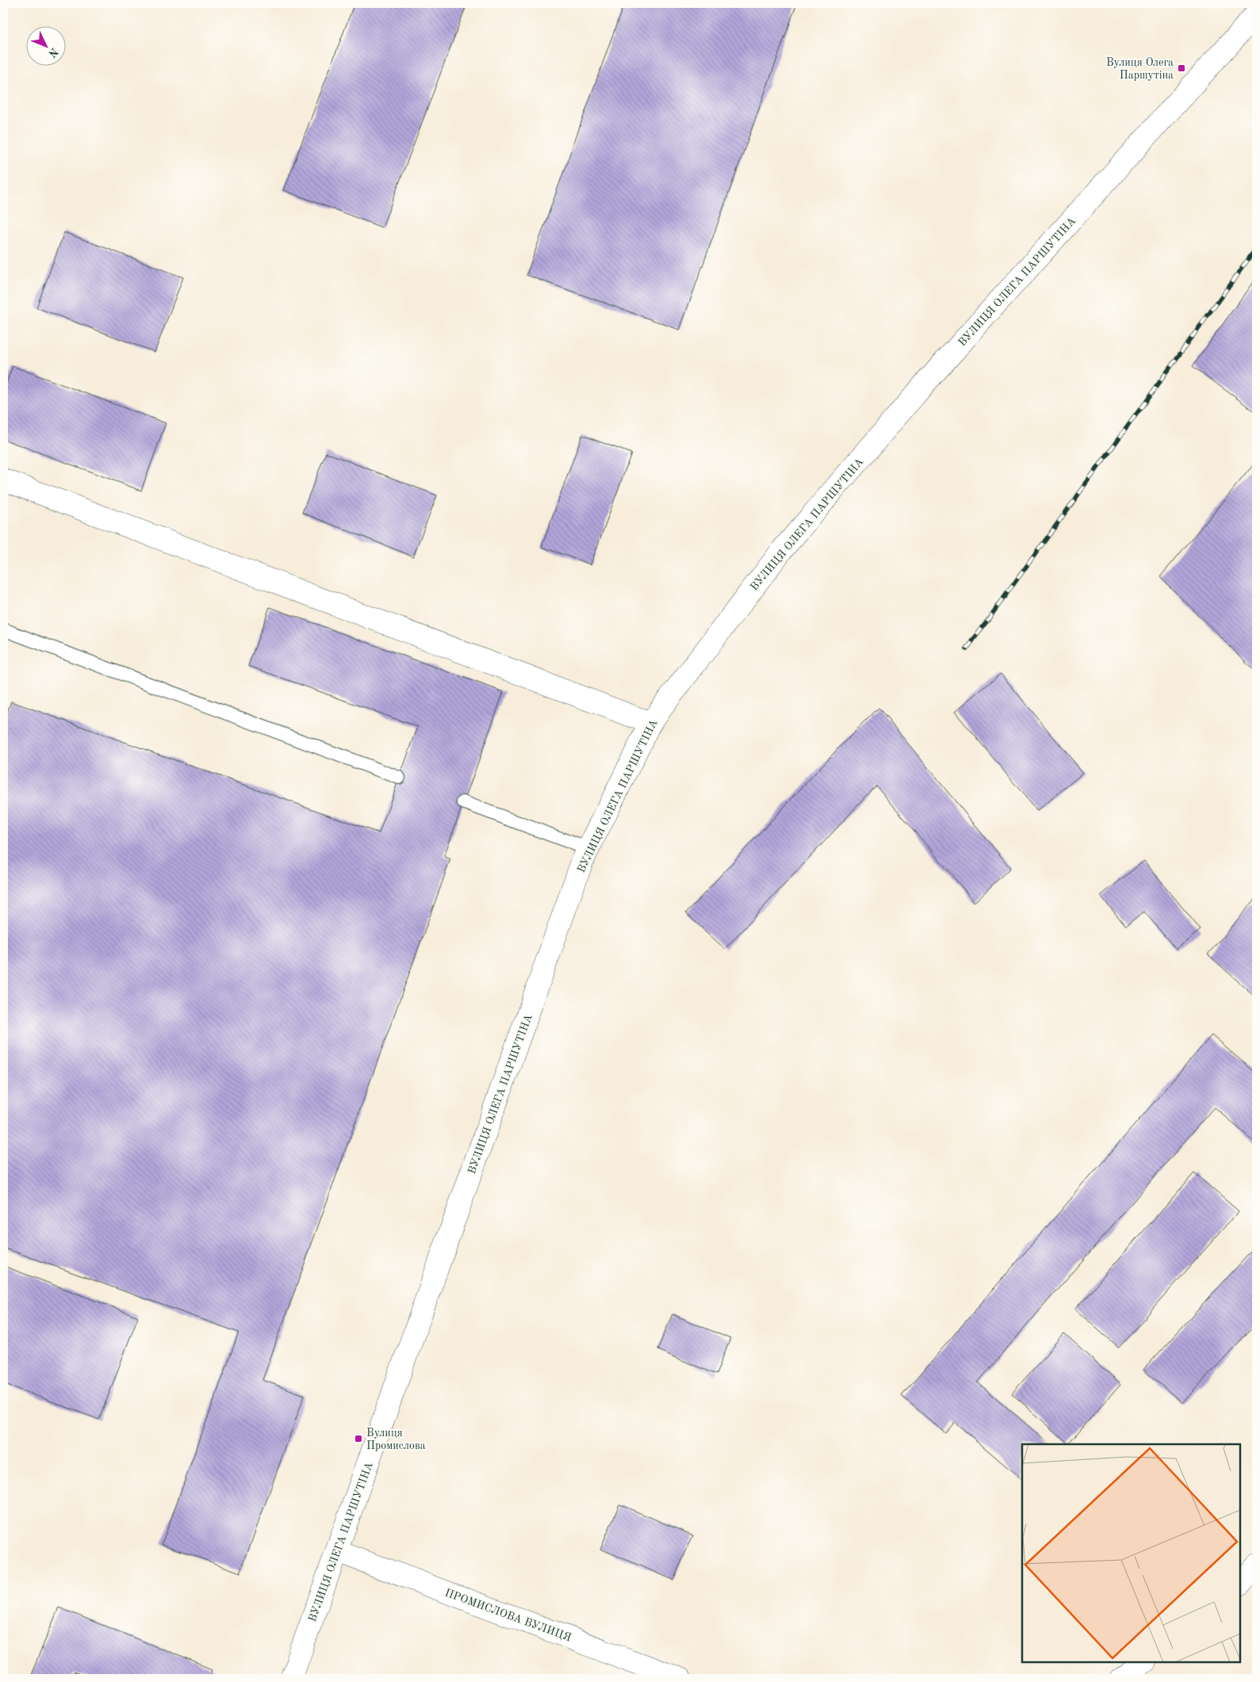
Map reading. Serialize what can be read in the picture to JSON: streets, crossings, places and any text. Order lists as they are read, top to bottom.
{
  "streets": {
    "street": ["ВУЛИЦЯ ОЛЕГА ПАРШУТІНА", "ПРОМИСЛОВА ВУЛИЦЯ"]
  },
  "crossings": [
    ["ВУЛИЦЯ ОЛЕГА ПАРШУТІНА", "ПРОМИСЛОВА ВУЛИЦЯ"]
  ],
  "places": {
    "transit": ["Вулиця Олега Паршутіна", "Вулиця Промислова"]
  },
  "north": "bottom right"
}
